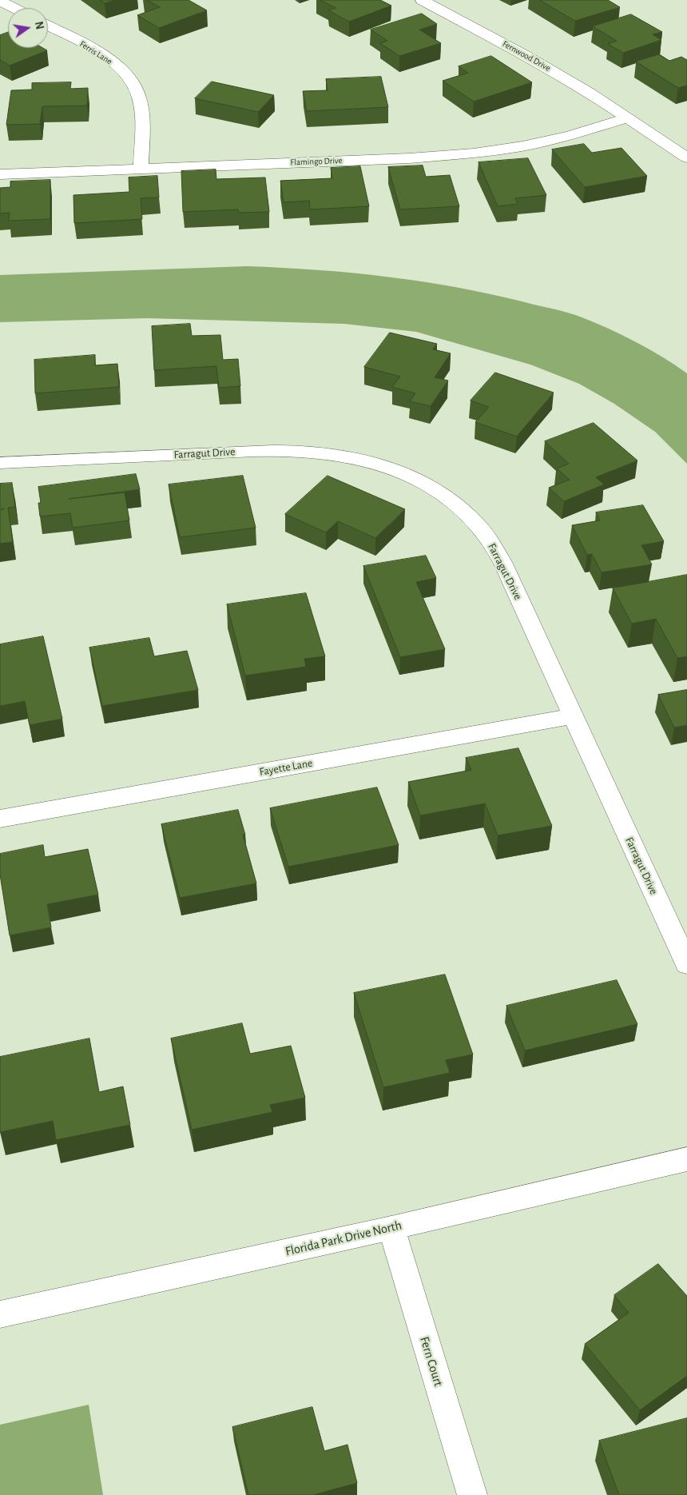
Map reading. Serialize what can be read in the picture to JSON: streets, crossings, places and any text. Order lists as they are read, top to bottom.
{
  "streets": {
    "street": [
      "Ferris Lane",
      "Fernwood Drive",
      "Flamingo Drive",
      "Farragut Drive",
      "Fayette Lane",
      "Florida Park Drive North",
      "Fern Court"
    ]
  },
  "crossings": [
    ["Ferris Lane", "Flamingo Drive"],
    ["Fernwood Drive", "Flamingo Drive"],
    ["Farragut Drive", "Fayette Lane"],
    ["Florida Park Drive North", "Fern Court"]
  ],
  "north": "right"
}
